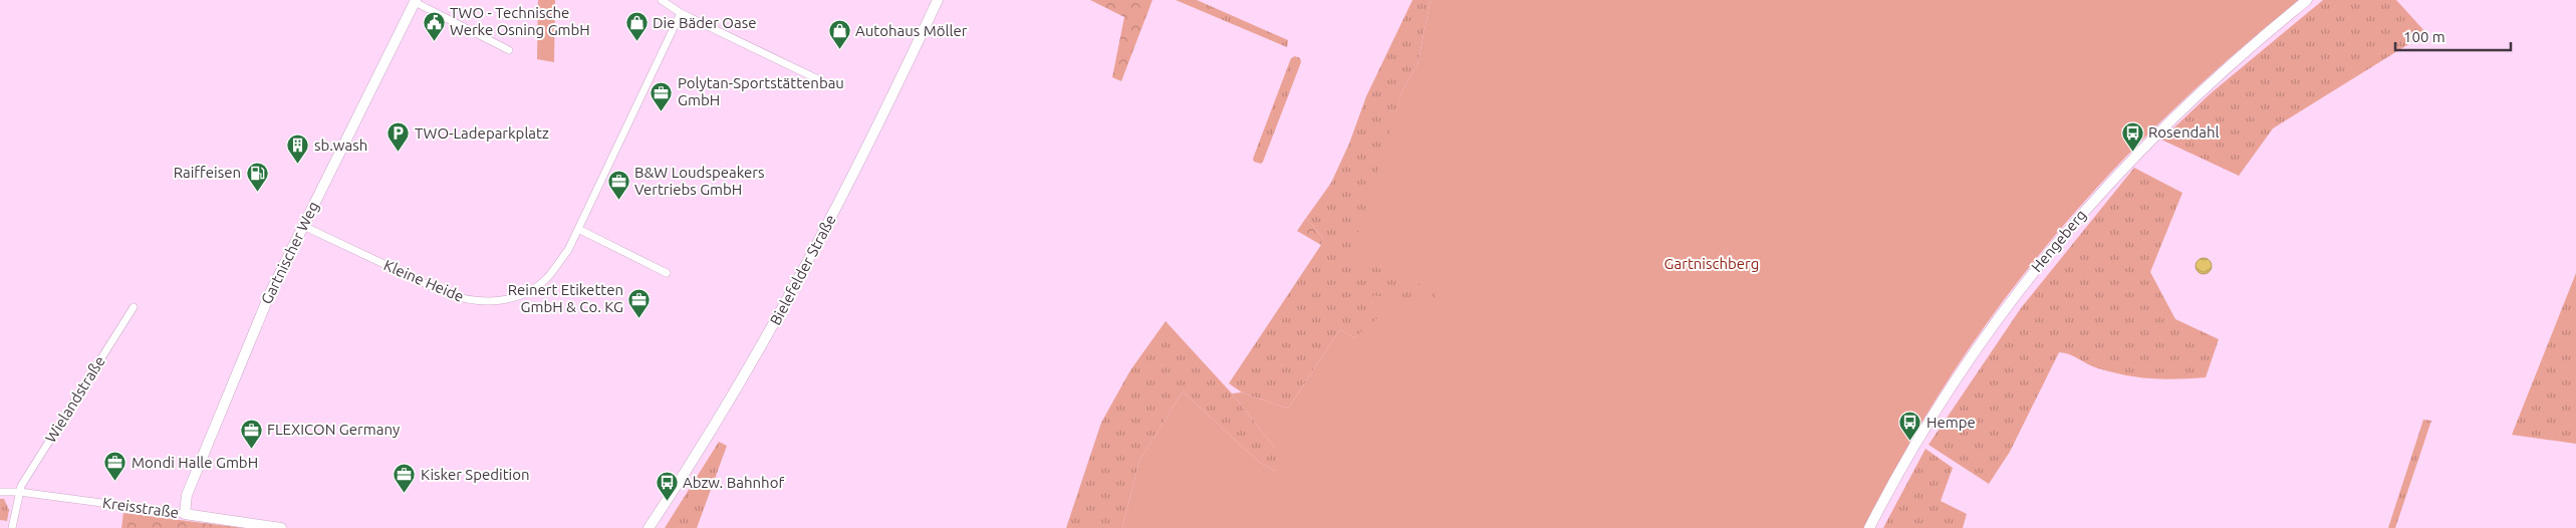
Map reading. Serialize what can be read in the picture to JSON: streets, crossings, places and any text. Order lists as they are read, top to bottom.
{
  "streets": {
    "street": [
      "Hengeberg",
      "Gartnischer Weg",
      "Bielefelder Straße",
      "Kleine Heide",
      "Wielandstraße",
      "Kreisstraße"
    ]
  },
  "crossings": [
    ["Gartnischer Weg", "Kleine Heide"],
    ["Gartnischer Weg", "Kreisstraße"],
    ["Wielandstraße", "Kreisstraße"]
  ],
  "parks": ["Gartnischberg"],
  "places": {
    "public building": ["TWO - Technische Werke Osning GmbH"],
    "shop": ["Die Bäder Oase", "Autohaus Möller"],
    "office": [
      "Polytan-Sportstättenbau GmbH",
      "B&W Loudspeakers Vertriebs GmbH",
      "Reinert Etiketten GmbH & Co. KG",
      "FLEXICON Germany",
      "Mondi Halle GmbH",
      "Kisker Spedition"
    ],
    "bus stop": ["Rosendahl", "Hempe", "Abzw. Bahnhof"],
    "parking": ["TWO-Ladeparkplatz"],
    "building": ["sb.wash"],
    "fuel station": ["Raiffeisen"]
  },
  "scale_bar": "100 m"
}
